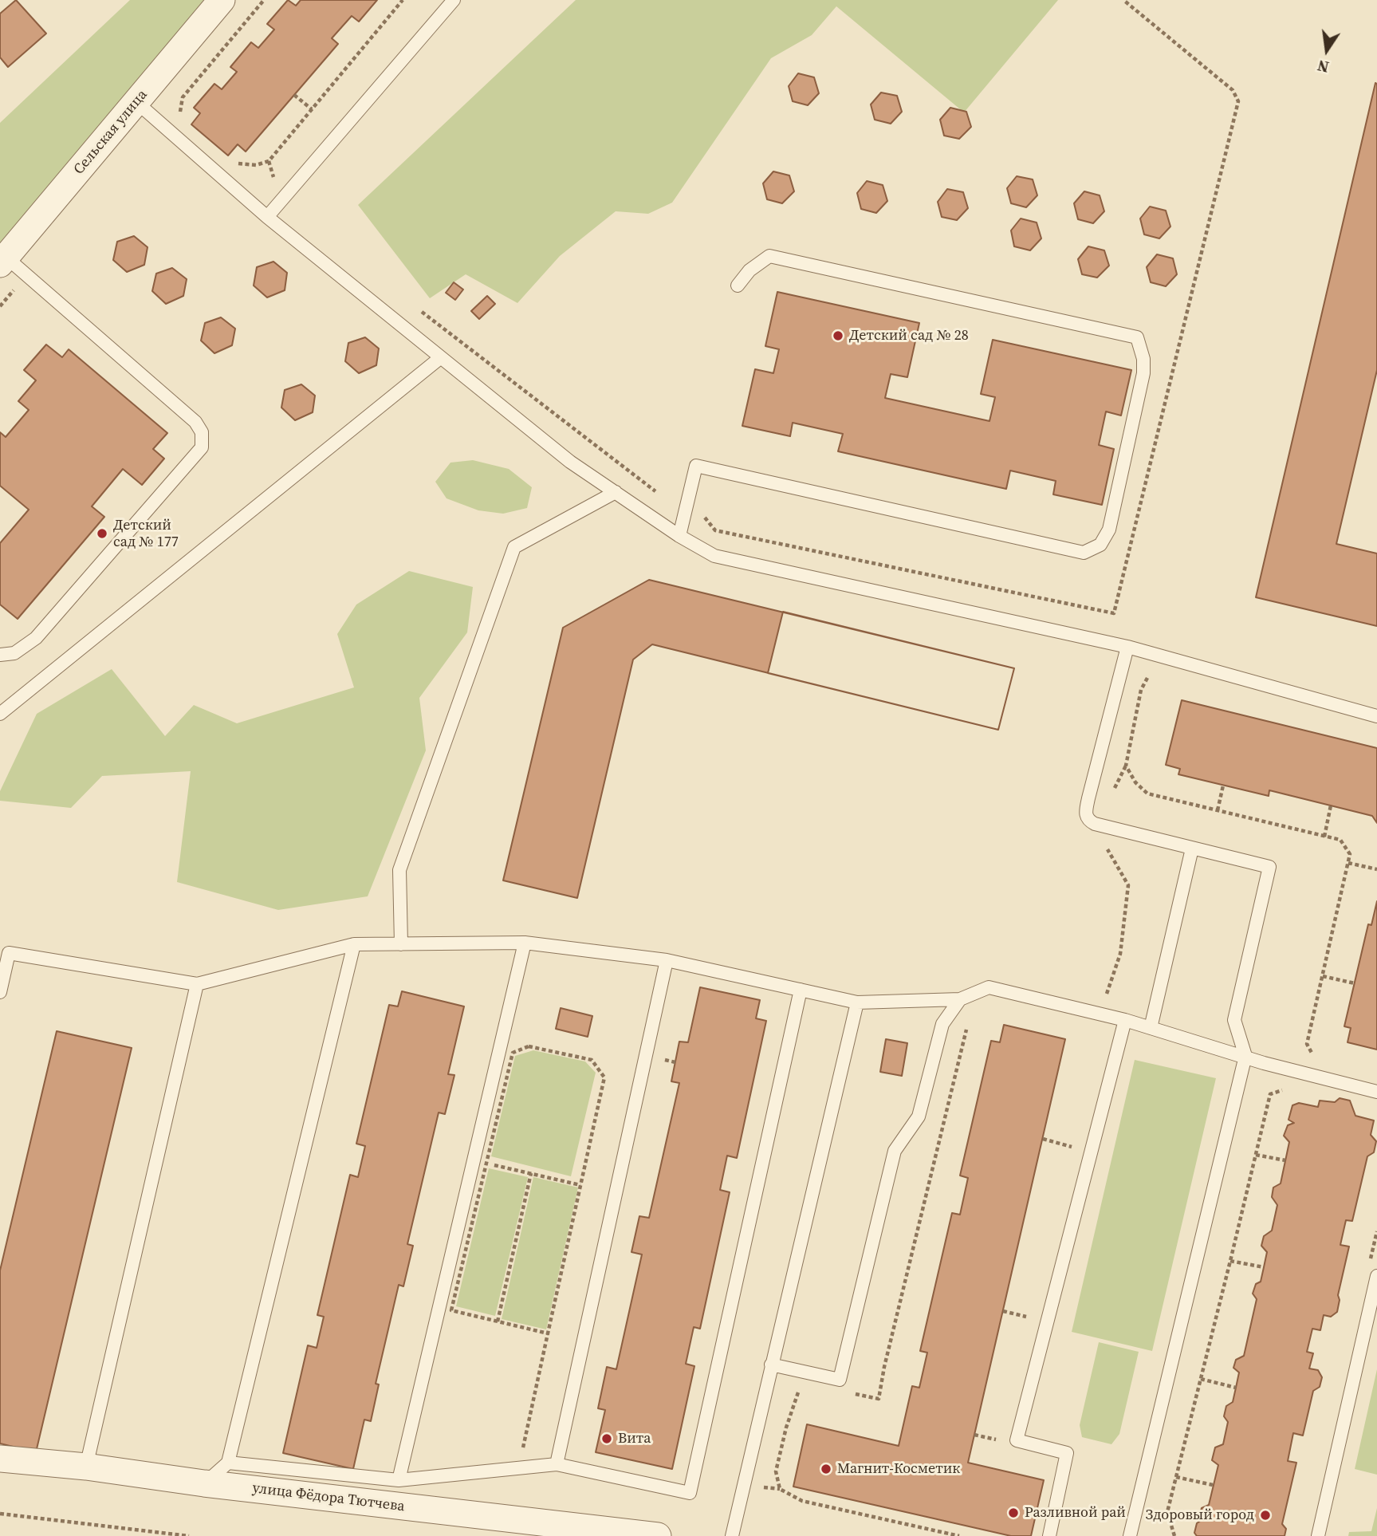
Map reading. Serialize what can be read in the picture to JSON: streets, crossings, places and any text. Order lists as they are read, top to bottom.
{
  "streets": {
    "street": ["Сельская улица", "улица Фёдора Тютчева"]
  },
  "places": [
    "Детский сад № 28",
    "Детский сад № 177",
    "Вита",
    "Магнит-Косметик",
    "Разливной рай",
    "Здоровый город"
  ],
  "north": "bottom"
}
